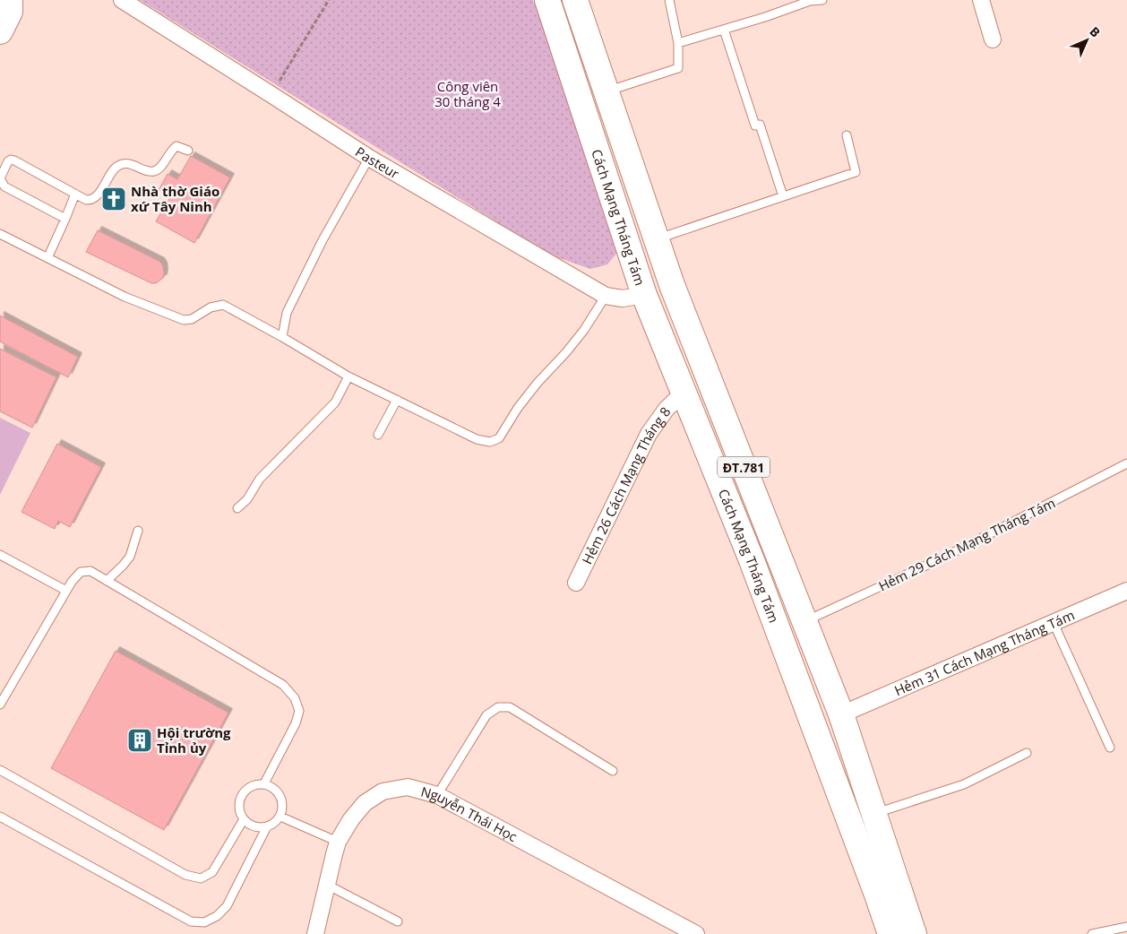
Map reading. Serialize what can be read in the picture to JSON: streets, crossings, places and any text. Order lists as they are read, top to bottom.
{
  "streets": {
    "main road": ["Cách Mạng Tháng Tám", "ĐT.781"],
    "street": [
      "Pasteur",
      "Hẻm 26 Cách Mạng Tháng 8",
      "Hẻm 31 Cách Mạng Tháng Tám",
      "Nguyễn Thái Học"
    ],
    "lane": ["Hẻm 29 Cách Mạng Tháng Tám"]
  },
  "crossings": [
    ["Pasteur", "Cách Mạng Tháng Tám"],
    ["Cách Mạng Tháng Tám", "Hẻm 26 Cách Mạng Tháng 8"],
    ["Cách Mạng Tháng Tám", "Hẻm 29 Cách Mạng Tháng Tám"],
    ["Cách Mạng Tháng Tám", "Hẻm 31 Cách Mạng Tháng Tám"]
  ],
  "parks": ["Công viên 30 tháng 4"],
  "places": {
    "church": ["Nhà thờ Giáo xứ Tây Ninh"],
    "building": ["Hội trường Tỉnh ủy"]
  },
  "north": "top right"
}
